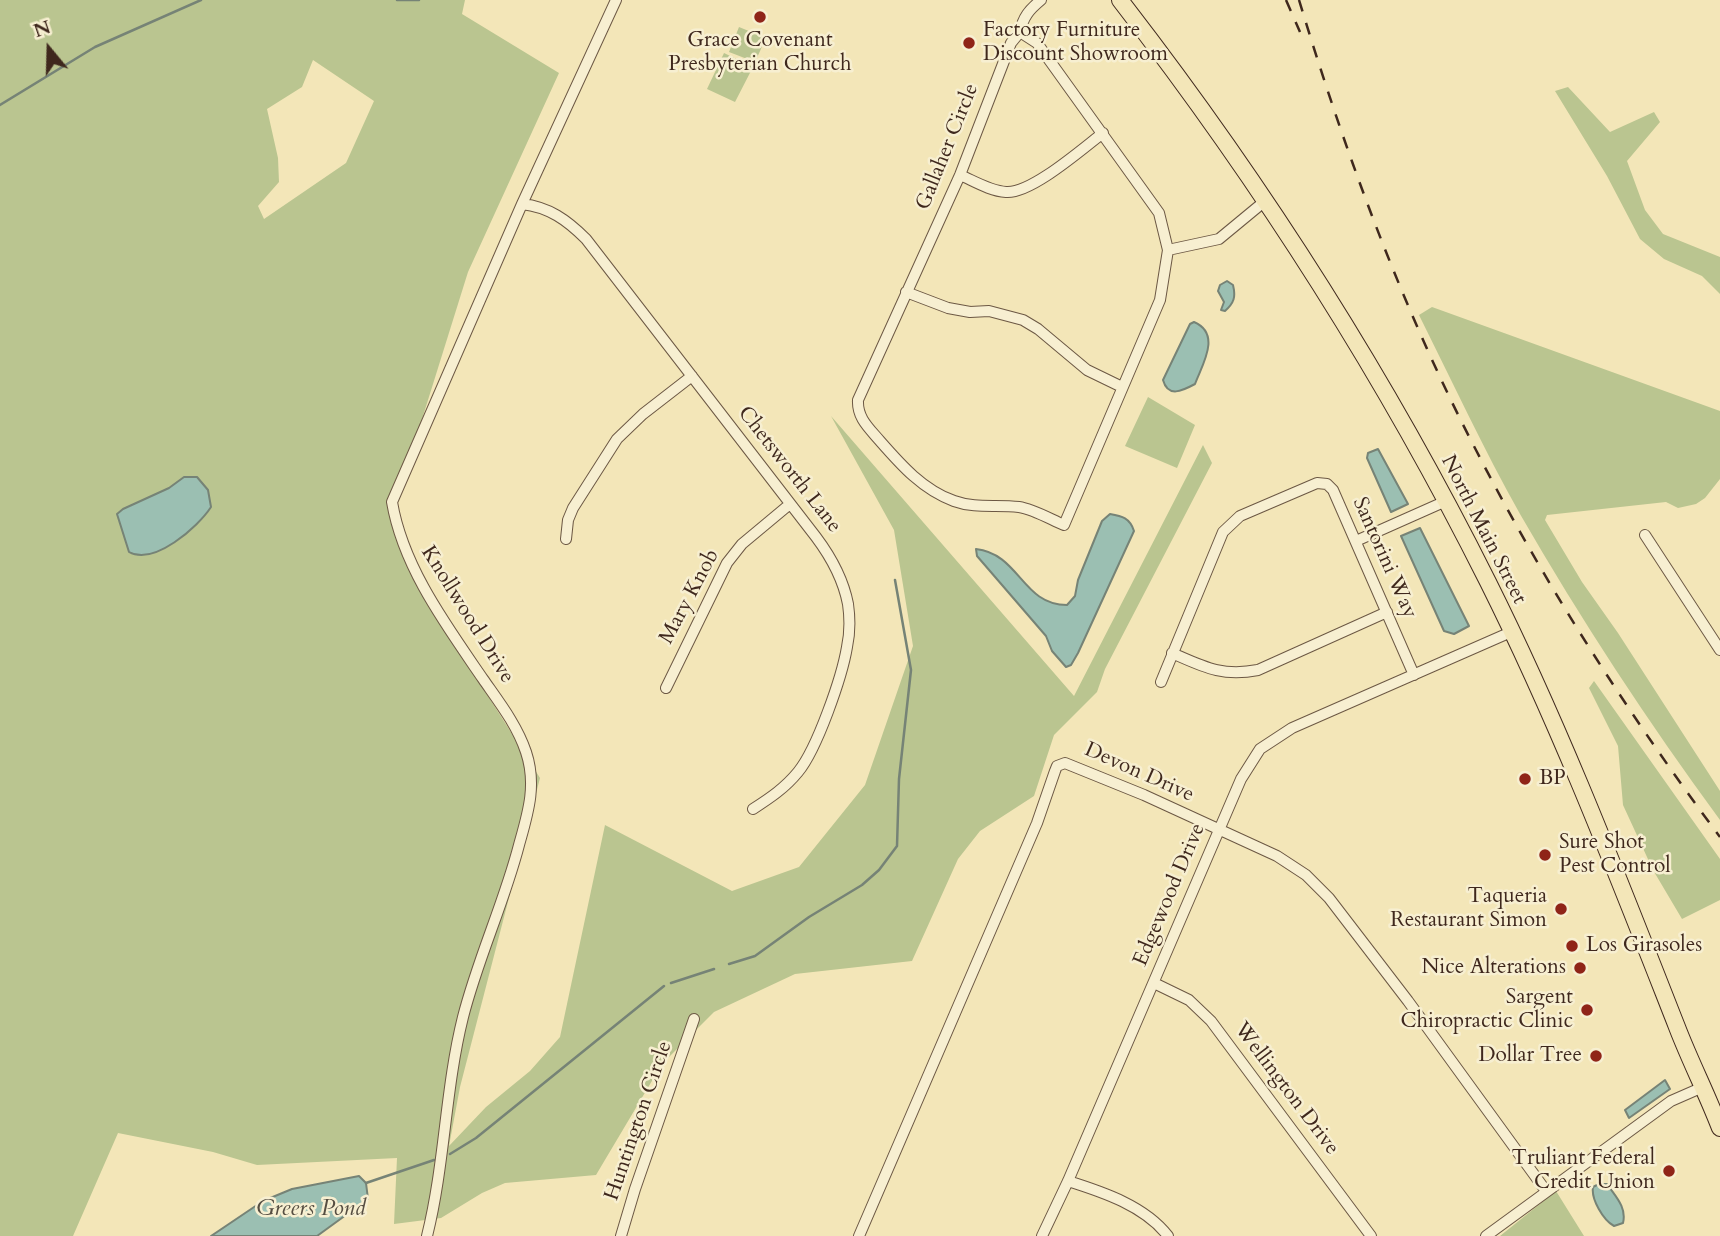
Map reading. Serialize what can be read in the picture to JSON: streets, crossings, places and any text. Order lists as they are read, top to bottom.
{
  "streets": {
    "main road": ["North Main Street"],
    "street": [
      "Gallaher Circle",
      "Chetsworth Lane",
      "Santorini Way",
      "Mary Knob",
      "Knollwood Drive",
      "Devon Drive",
      "Edgewood Drive",
      "Wellington Drive",
      "Huntington Circle"
    ]
  },
  "crossings": [
    ["Chetsworth Lane", "Mary Knob"],
    ["Chetsworth Lane", "Knollwood Drive"],
    ["North Main Street", "Edgewood Drive"],
    ["Santorini Way", "Edgewood Drive"],
    ["Devon Drive", "Edgewood Drive"],
    ["Edgewood Drive", "Wellington Drive"]
  ],
  "water": ["Greers Pond"],
  "places": [
    "Grace Covenant Presbyterian Church",
    "Factory Furniture Discount Showroom",
    "BP",
    "Sure Shot Pest Control",
    "Taqueria Restaurant Simon",
    "Los Girasoles",
    "Nice Alterations",
    "Sargent Chiropractic Clinic",
    "Dollar Tree",
    "Truliant Federal Credit Union"
  ],
  "north": "top"
}
